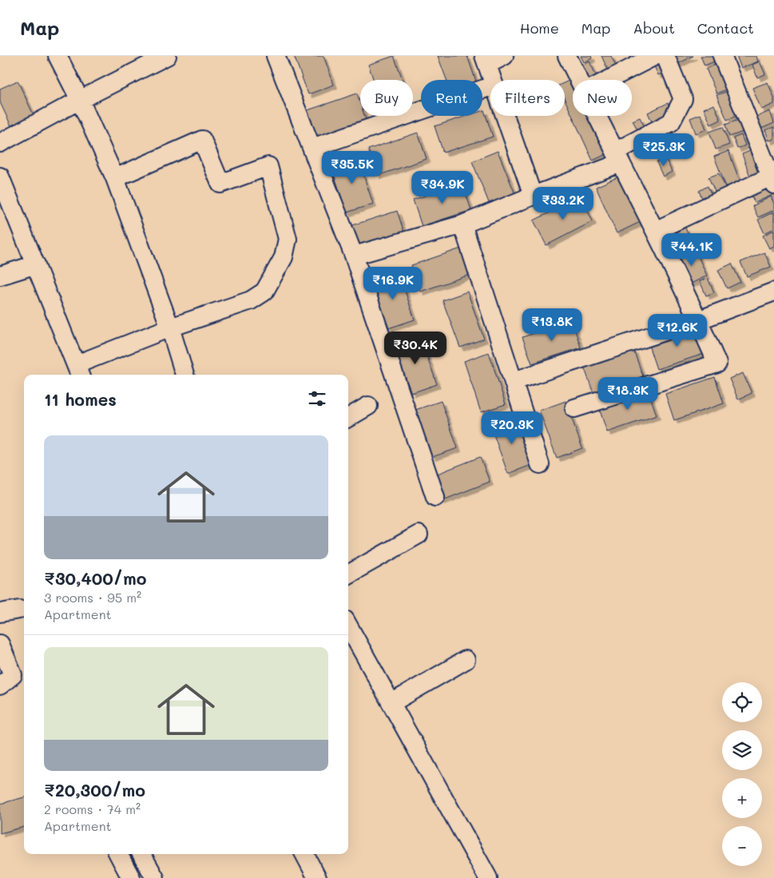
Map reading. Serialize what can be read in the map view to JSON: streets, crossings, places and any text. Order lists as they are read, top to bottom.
{
  "page": {
    "header": "Map",
    "nav": [
      "Home",
      "Map",
      "About",
      "Contact"
    ],
    "chip": [
      "Buy",
      "Rent",
      "Filters",
      "New"
    ],
    "price": [
      "₹25.3K",
      "₹35.5K",
      "₹34.9K",
      "₹33.2K",
      "₹44.1K",
      "₹16.9K",
      "₹13.8K",
      "₹12.6K",
      "₹30.4K",
      "₹18.3K",
      "₹20.3K"
    ],
    "heading": "11 homes",
    "list": [
      {
        "name": "₹30,400/mo",
        "note": "3 rooms · 95 m² · Apartment"
      },
      {
        "name": "₹20,300/mo",
        "note": "2 rooms · 74 m² · Apartment"
      }
    ],
    "map_buttons": ["+", "−"]
  }
}
